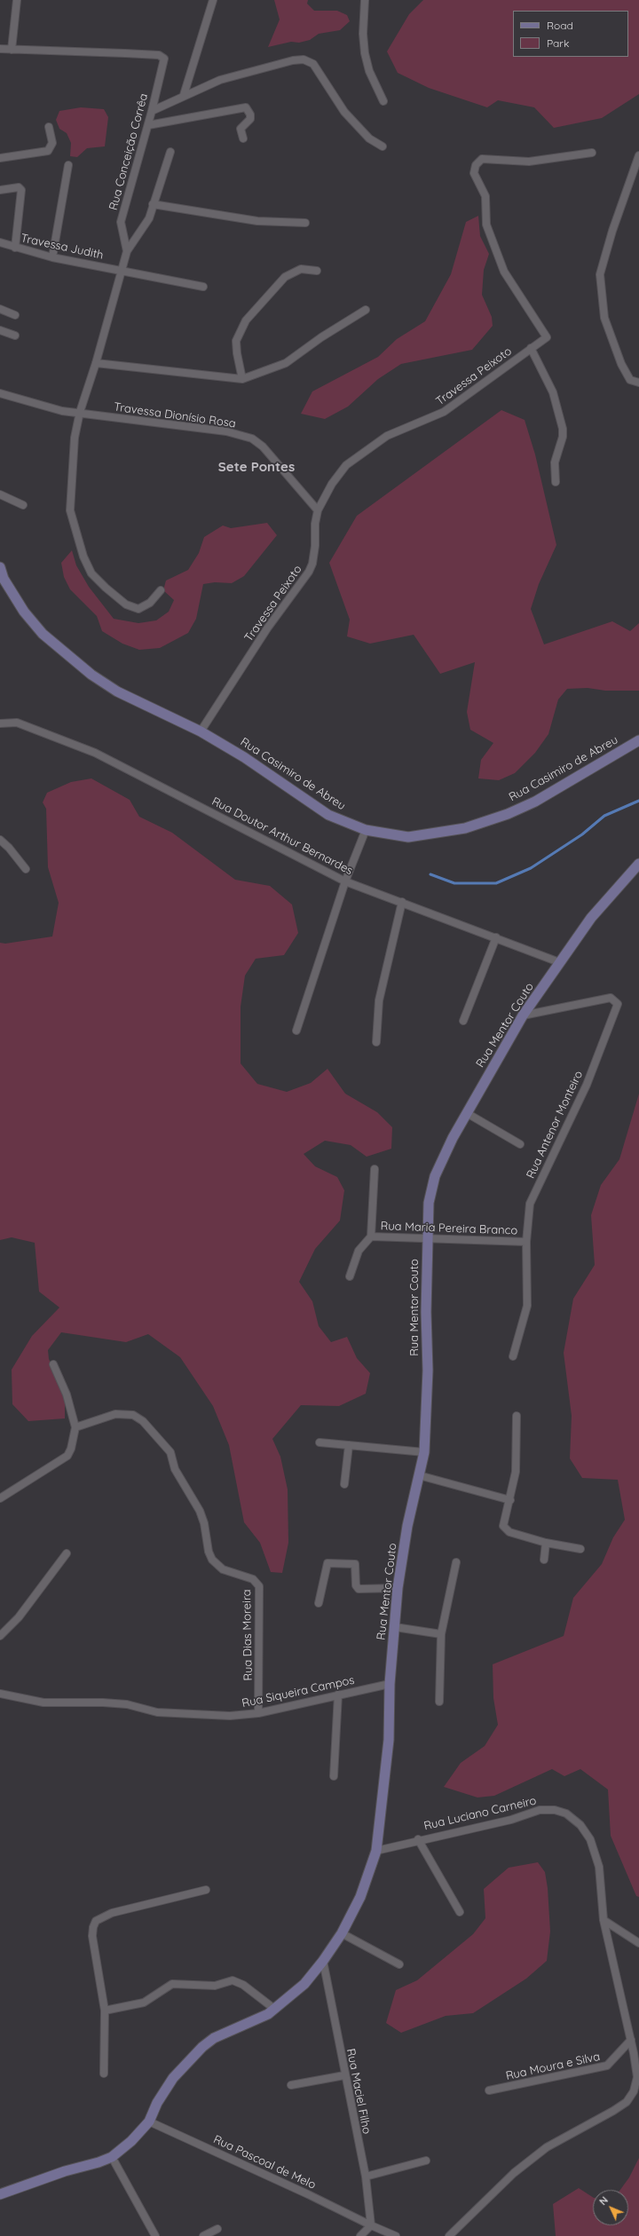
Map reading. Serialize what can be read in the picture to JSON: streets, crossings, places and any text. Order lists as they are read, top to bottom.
{
  "streets": {
    "street": [
      "Rua Conceição Corrêa",
      "Travessa Judith",
      "Travessa Peixoto",
      "Travessa Dionísio Rosa",
      "Rua Casimiro de Abreu",
      "Rua Doutor Arthur Bernardes",
      "Rua Mentor Couto",
      "Rua Antenor Monteiro",
      "Rua Maria Pereira Branco",
      "Rua Dias Moreira",
      "Rua Siqueira Campos",
      "Rua Luciano Carneiro",
      "Rua Moura e Silva",
      "Rua Maciel Filho",
      "Rua Pascoal de Melo"
    ]
  },
  "crossings": [
    ["Rua Conceição Corrêa", "Travessa Judith"],
    ["Rua Conceição Corrêa", "Travessa Dionísio Rosa"],
    ["Travessa Peixoto", "Travessa Dionísio Rosa"],
    ["Travessa Peixoto", "Rua Casimiro de Abreu"],
    ["Rua Doutor Arthur Bernardes", "Rua Mentor Couto"],
    ["Rua Mentor Couto", "Rua Antenor Monteiro"],
    ["Rua Mentor Couto", "Rua Maria Pereira Branco"],
    ["Rua Mentor Couto", "Rua Siqueira Campos"],
    ["Rua Mentor Couto", "Rua Luciano Carneiro"],
    ["Rua Mentor Couto", "Rua Maciel Filho"],
    ["Rua Mentor Couto", "Rua Pascoal de Melo"],
    ["Rua Antenor Monteiro", "Rua Maria Pereira Branco"],
    ["Rua Dias Moreira", "Rua Siqueira Campos"],
    ["Rua Luciano Carneiro", "Rua Moura e Silva"],
    ["Rua Maciel Filho", "Rua Pascoal de Melo"]
  ],
  "districts": ["Sete Pontes"],
  "legend": ["Road", "Park"],
  "north": "top left"
}
